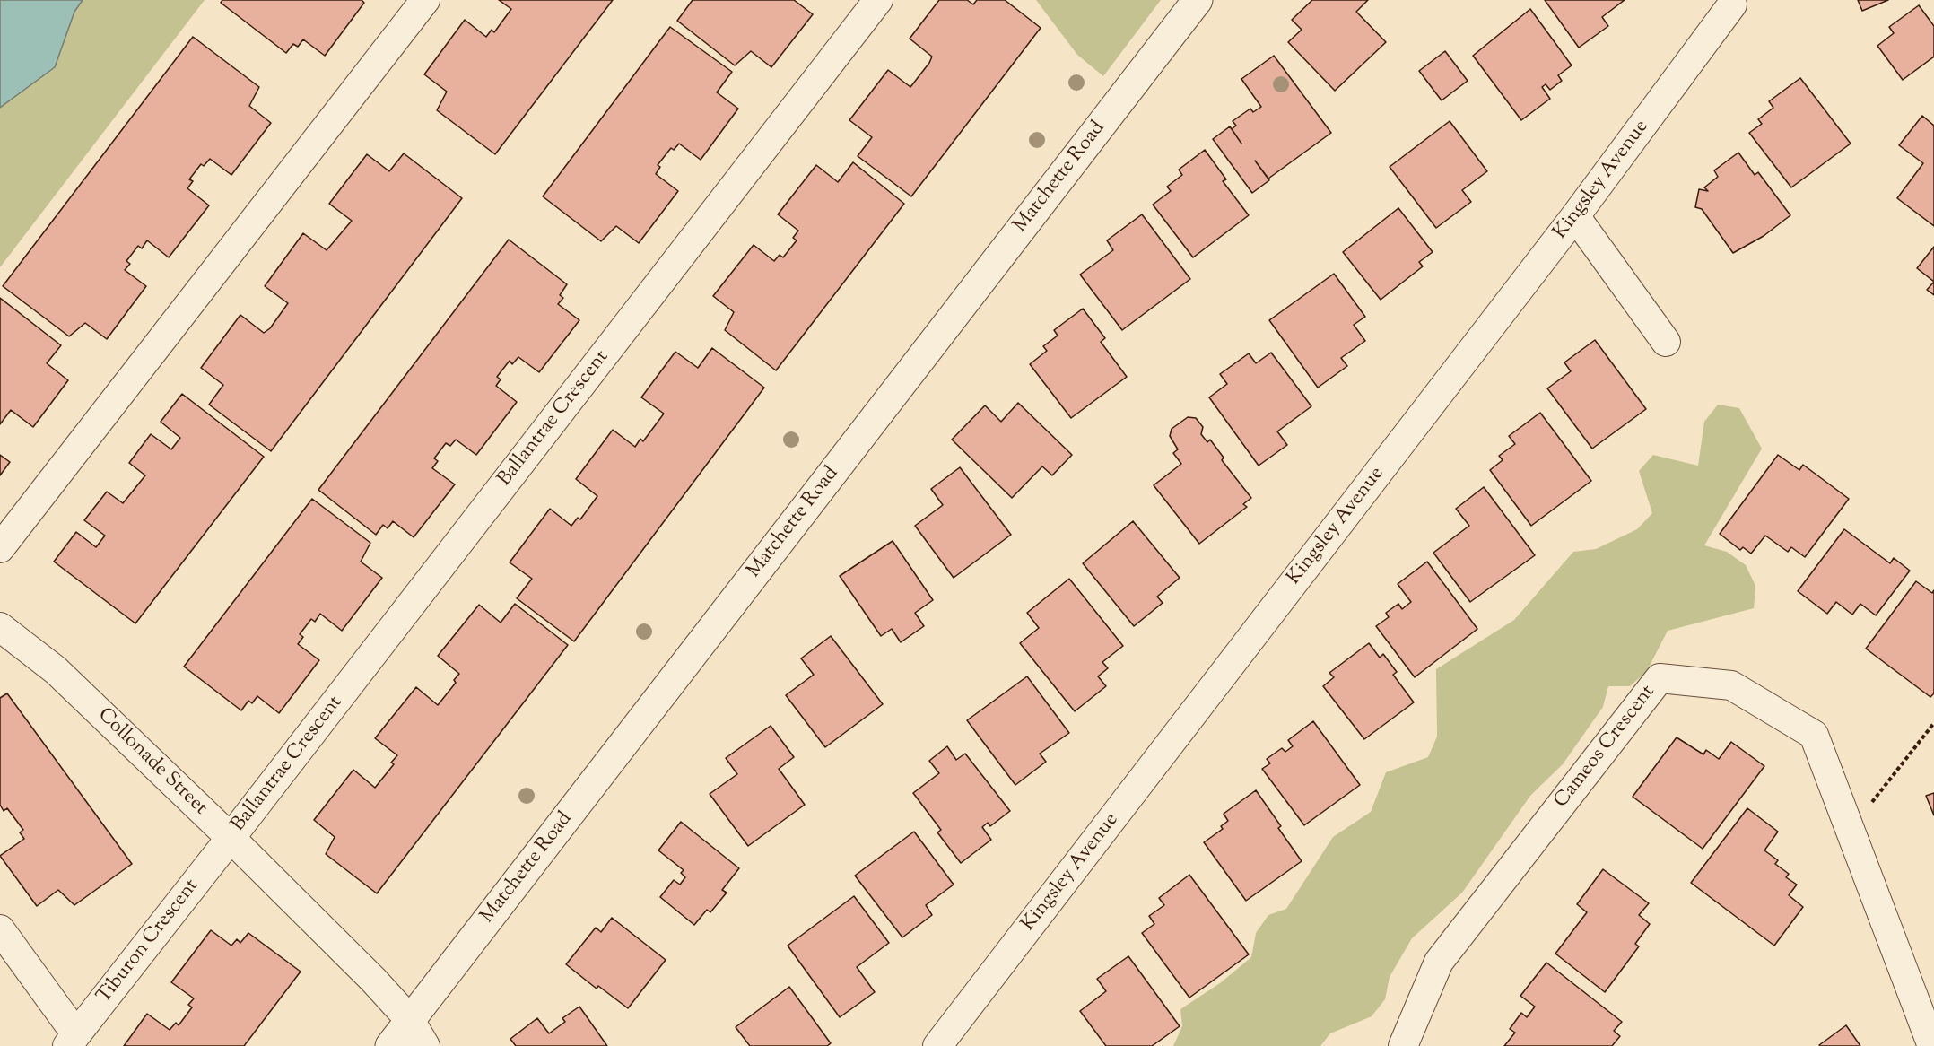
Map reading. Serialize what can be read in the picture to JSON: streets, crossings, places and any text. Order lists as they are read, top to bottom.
{
  "streets": {
    "street": [
      "Matchette Road",
      "Kingsley Avenue",
      "Ballantrae Crescent",
      "Cameos Crescent",
      "Collonade Street",
      "Tiburon Crescent"
    ]
  },
  "crossings": [
    ["Matchette Road", "Collonade Street"],
    ["Ballantrae Crescent", "Collonade Street"],
    ["Ballantrae Crescent", "Tiburon Crescent"],
    ["Collonade Street", "Tiburon Crescent"]
  ]
}
